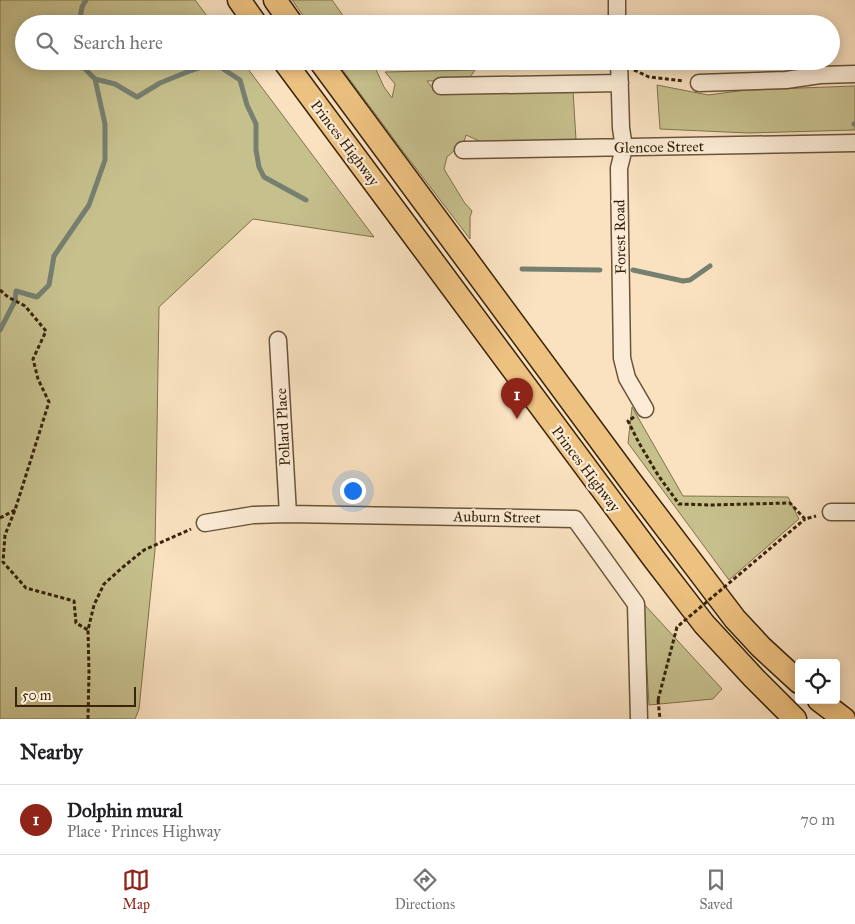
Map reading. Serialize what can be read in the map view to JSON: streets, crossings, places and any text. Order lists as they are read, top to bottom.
{
  "streets": {
    "highway": ["Princes Highway"],
    "street": [
      "Glencoe Street",
      "Forest Road",
      "Pollard Place",
      "Auburn Street"
    ]
  },
  "crossings": [
    ["Glencoe Street", "Forest Road"],
    ["Pollard Place", "Auburn Street"]
  ],
  "scale_bar": "50 m",
  "page": {
    "search": "Search here",
    "pins": "1",
    "scale": "50 m",
    "heading": "Nearby",
    "list": [
      {
        "mark": "1",
        "name": "Dolphin mural",
        "note": "Place · Princes Highway",
        "value": "70 m"
      }
    ],
    "nav": ["Map", "Directions", "Saved"]
  }
}
